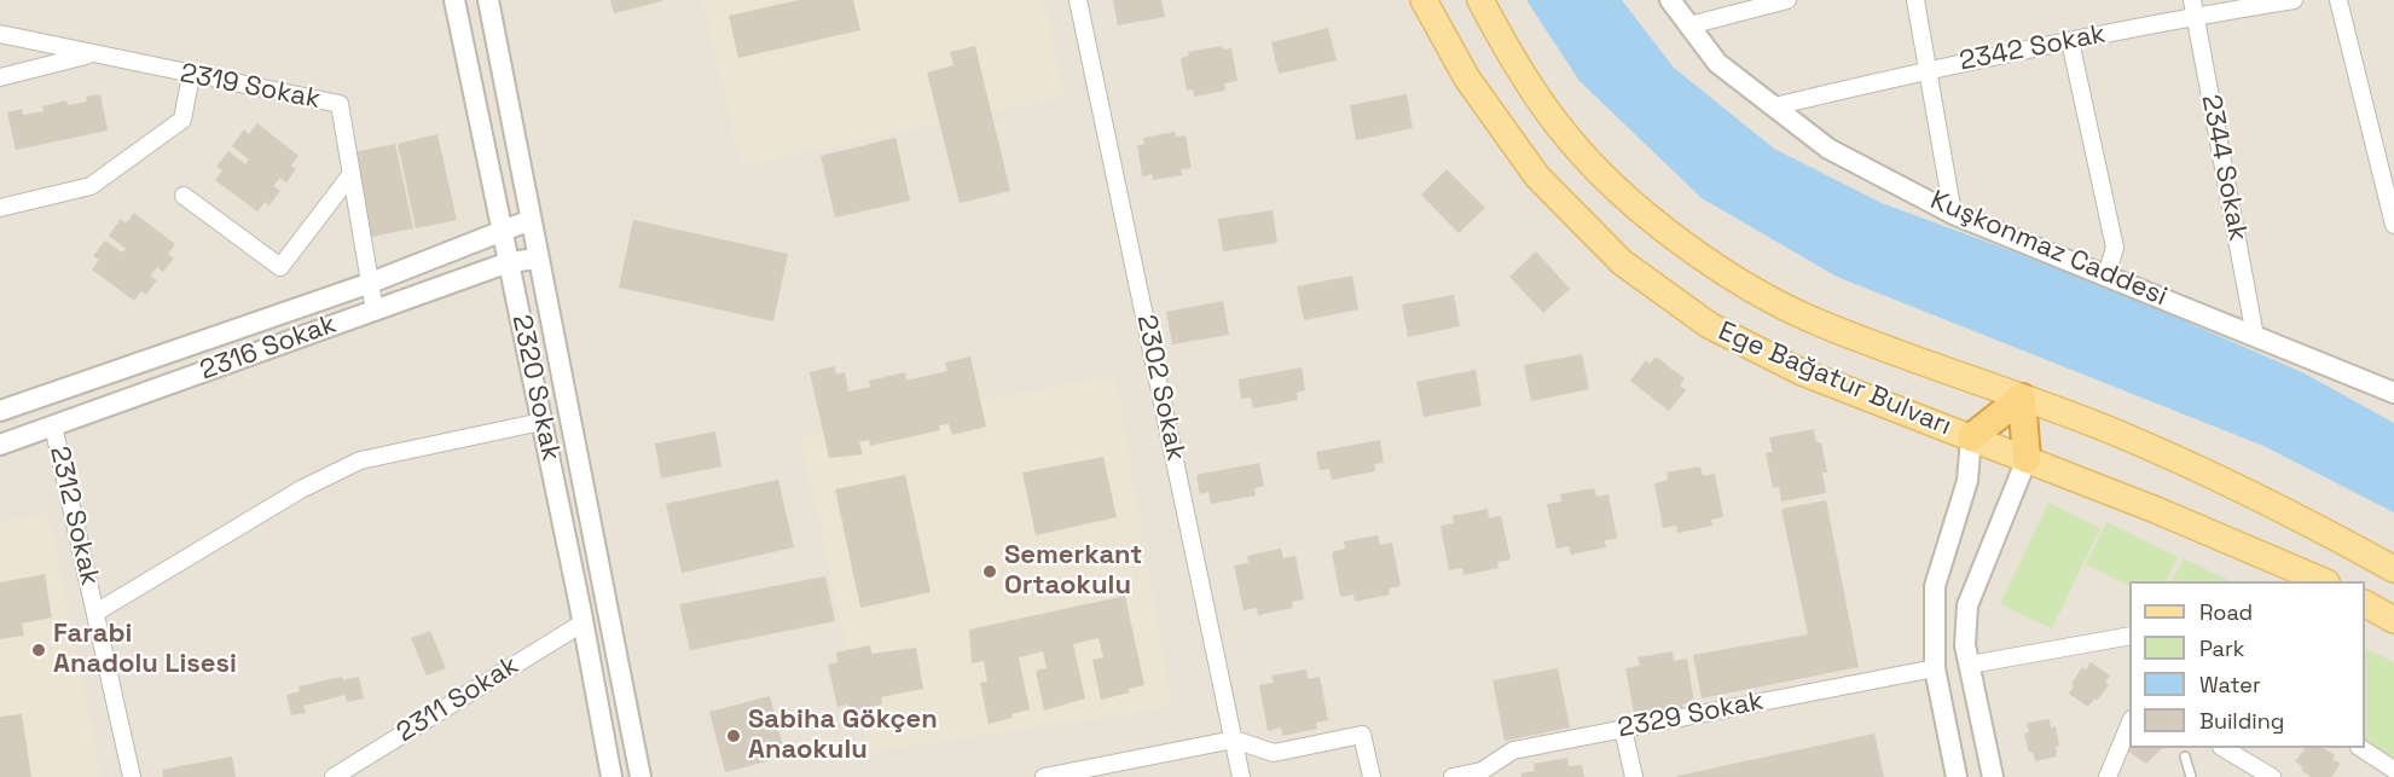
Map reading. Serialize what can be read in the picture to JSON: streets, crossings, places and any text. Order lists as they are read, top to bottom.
{
  "streets": {
    "main road": ["Ege Bağatur Bulvarı"],
    "street": [
      "2342 Sokak",
      "2319 Sokak",
      "2344 Sokak",
      "Kuşkonmaz Caddesi",
      "2316 Sokak",
      "2320 Sokak",
      "2302 Sokak",
      "2312 Sokak",
      "2311 Sokak",
      "2329 Sokak"
    ]
  },
  "crossings": [
    ["2342 Sokak", "2344 Sokak"],
    ["2342 Sokak", "Kuşkonmaz Caddesi"],
    ["2319 Sokak", "2316 Sokak"],
    ["2344 Sokak", "Kuşkonmaz Caddesi"],
    ["2316 Sokak", "2320 Sokak"],
    ["2316 Sokak", "2312 Sokak"],
    ["2320 Sokak", "2311 Sokak"]
  ],
  "places": ["Semerkant Ortaokulu", "Farabi Anadolu Lisesi", "Sabiha Gökçen Anaokulu"],
  "legend": [
    "Road",
    "Park",
    "Water",
    "Building"
  ]
}
